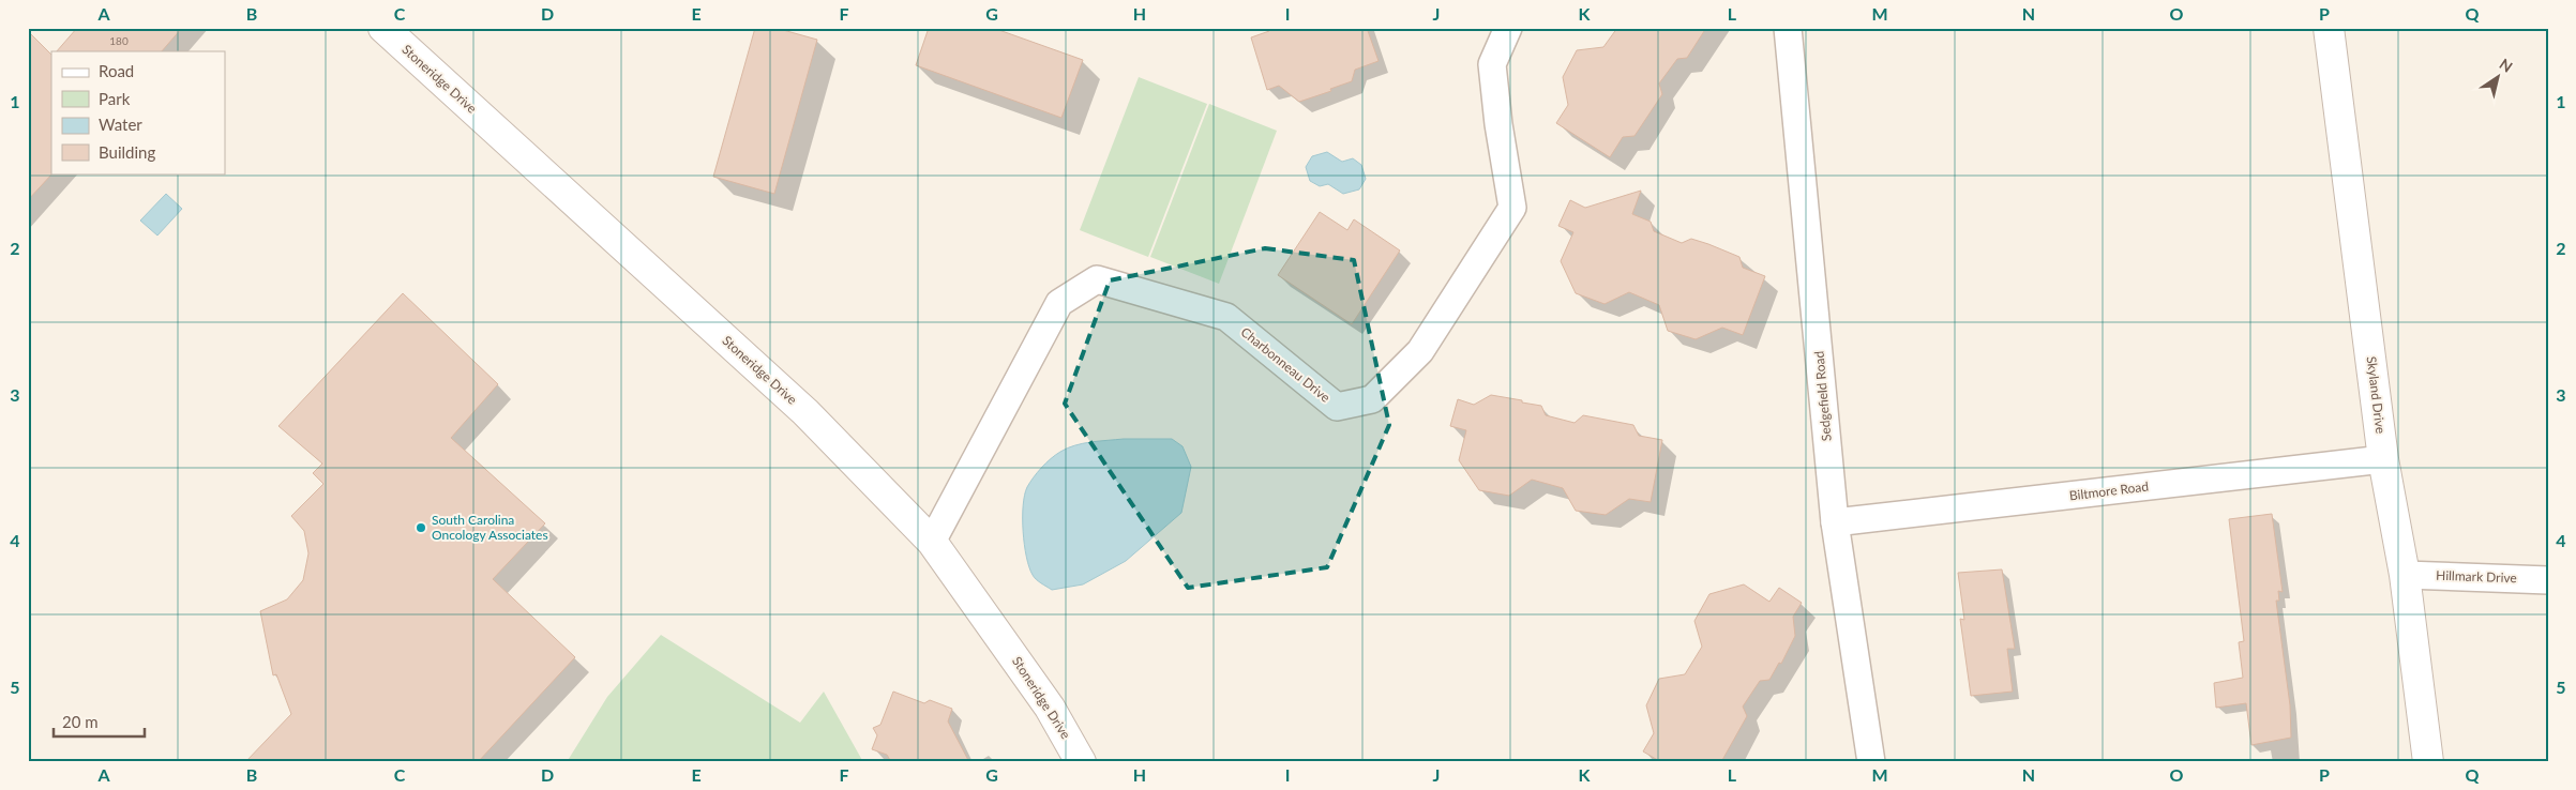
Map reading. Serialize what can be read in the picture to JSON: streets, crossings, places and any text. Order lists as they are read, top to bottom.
{
  "streets": {
    "street": [
      "Stoneridge Drive",
      "Charbonneau Drive",
      "Skyland Drive",
      "Sedgefield Road",
      "Biltmore Road",
      "Hillmark Drive"
    ]
  },
  "crossings": [
    ["Stoneridge Drive", "Charbonneau Drive"],
    ["Skyland Drive", "Biltmore Road"],
    ["Skyland Drive", "Hillmark Drive"],
    ["Sedgefield Road", "Biltmore Road"]
  ],
  "places": ["South Carolina Oncology Associates"],
  "house_numbers": ["180"],
  "legend": [
    "Road",
    "Park",
    "Water",
    "Building"
  ],
  "scale_bar": "20 m",
  "north": "top right",
  "grid": {
    "columns": [
      "A",
      "B",
      "C",
      "D",
      "E",
      "F",
      "G",
      "H",
      "I",
      "J",
      "K",
      "L",
      "M",
      "N",
      "O",
      "P",
      "Q"
    ],
    "rows": [
      "1",
      "2",
      "3",
      "4",
      "5"
    ]
  }
}
